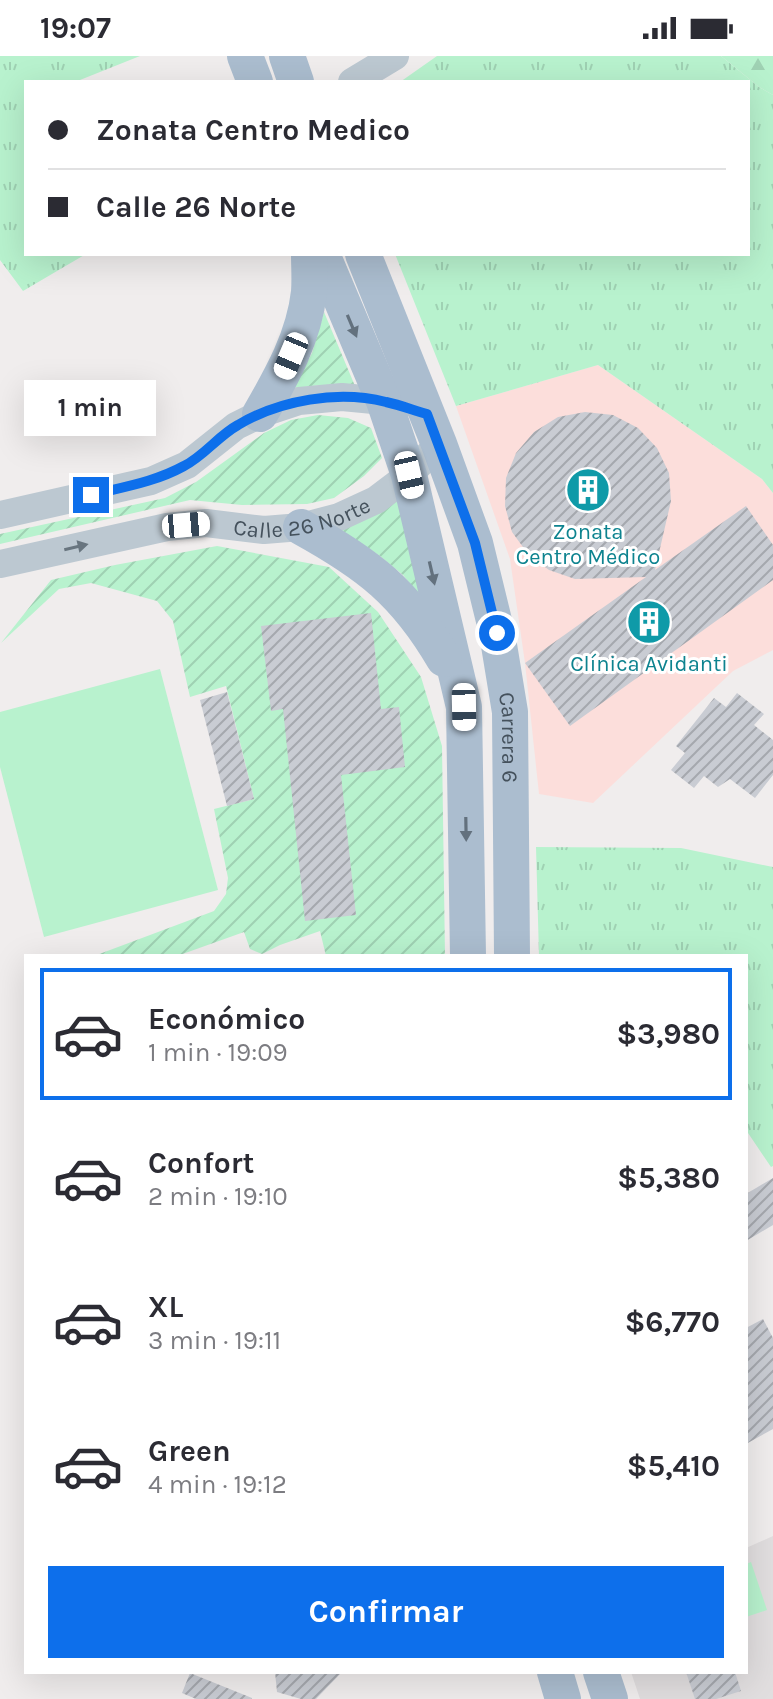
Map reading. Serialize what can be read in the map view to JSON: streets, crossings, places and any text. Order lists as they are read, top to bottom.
{
  "streets": {
    "main road": ["Carrera 6"],
    "street": ["Calle 26 Norte"]
  },
  "crossings": [
    ["Calle 26 Norte", "Carrera 6"]
  ],
  "places": {
    "building": ["Zonata Centro Médico", "Clínica Avidanti"]
  },
  "page": {
    "status": "19:07",
    "banner": ["Zonata Centro Medico", "Calle 26 Norte"],
    "bubble": "1 min",
    "list": [
      {
        "name": "Económico",
        "note": "1 min · 19:09",
        "value": "$3,980"
      },
      {
        "name": "Confort",
        "note": "2 min · 19:10",
        "value": "$5,380"
      },
      {
        "name": "XL",
        "note": "3 min · 19:11",
        "value": "$6,770"
      },
      {
        "name": "Green",
        "note": "4 min · 19:12",
        "value": "$5,410"
      }
    ],
    "buttons": "Confirmar"
  }
}
